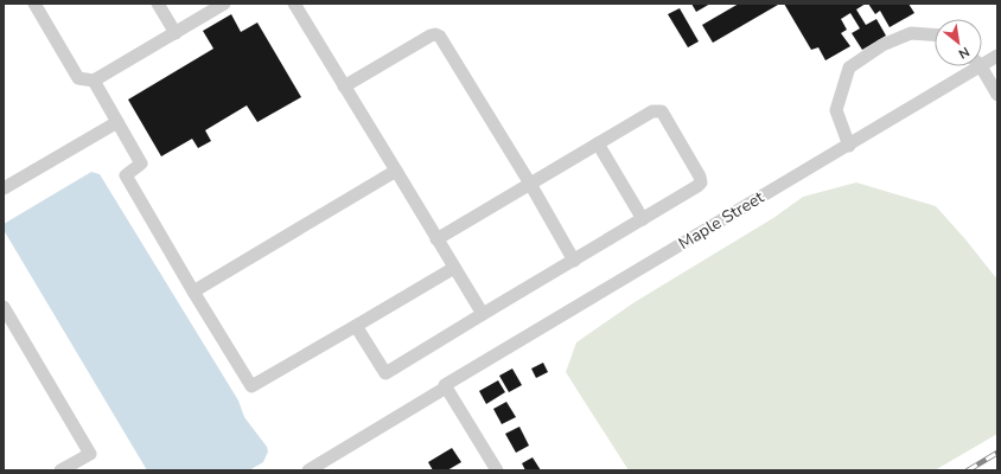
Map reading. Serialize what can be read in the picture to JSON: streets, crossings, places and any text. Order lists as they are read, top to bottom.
{
  "streets": {
    "street": ["Maple Street"]
  },
  "north": "bottom right"
}
